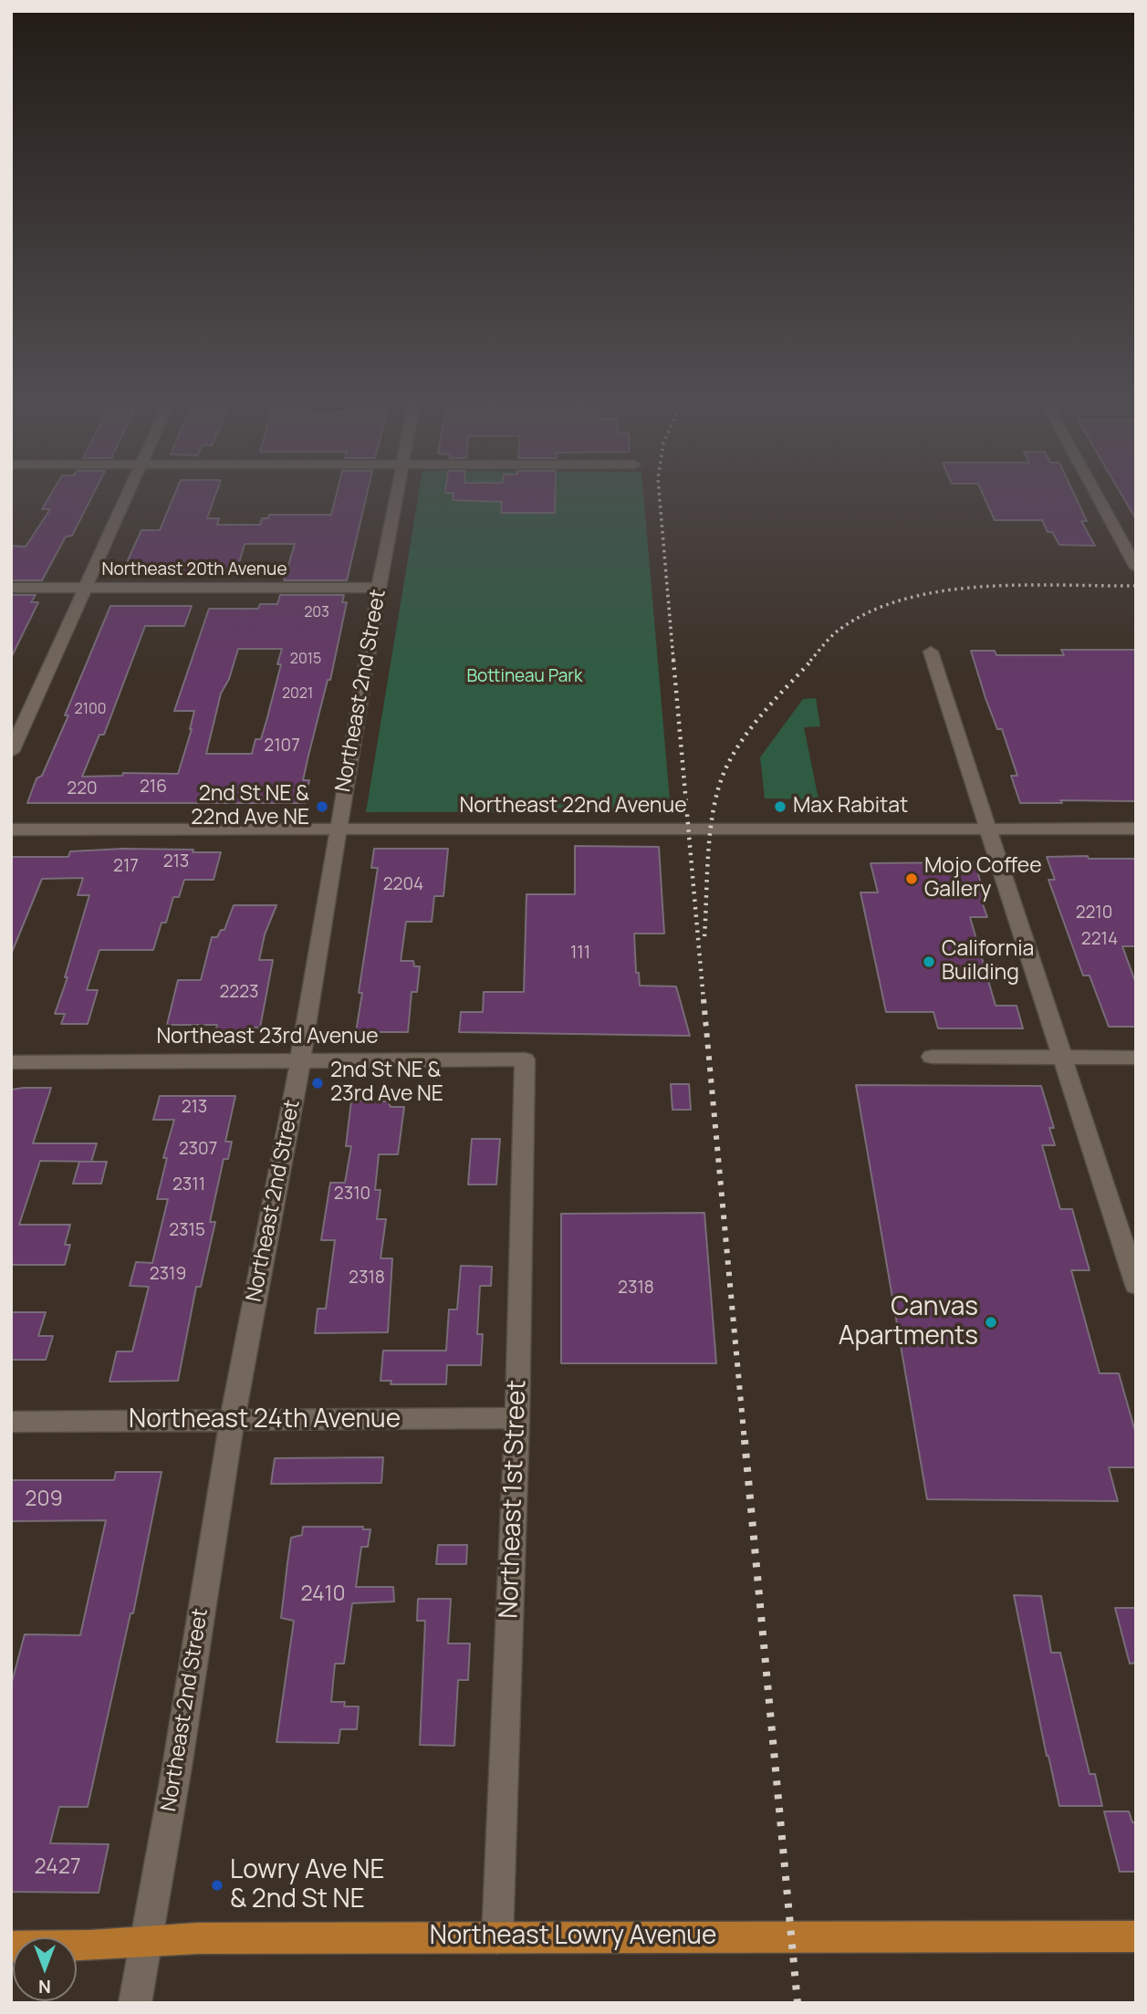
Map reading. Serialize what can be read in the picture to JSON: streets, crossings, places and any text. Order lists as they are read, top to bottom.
{
  "streets": {
    "main road": ["Northeast Lowry Avenue"],
    "street": [
      "Northeast 20th Avenue",
      "Northeast 2nd Street",
      "Northeast 22nd Avenue",
      "Northeast 23rd Avenue",
      "Northeast 24th Avenue",
      "Northeast 1st Street"
    ]
  },
  "crossings": [
    ["Northeast 20th Avenue", "Northeast 2nd Street"],
    ["Northeast 2nd Street", "Northeast 22nd Avenue"],
    ["Northeast 2nd Street", "Northeast 23rd Avenue"],
    ["Northeast 2nd Street", "Northeast 24th Avenue"],
    ["Northeast 2nd Street", "Northeast Lowry Avenue"],
    ["Northeast 23rd Avenue", "Northeast 1st Street"],
    ["Northeast 24th Avenue", "Northeast 1st Street"],
    ["Northeast 1st Street", "Northeast Lowry Avenue"]
  ],
  "parks": ["Bottineau Park"],
  "places": [
    "2nd St NE & 22nd Ave NE",
    "Max Rabitat",
    "Mojo Coffee Gallery",
    "California Building",
    "2nd St NE & 23rd Ave NE",
    "Canvas Apartments",
    "Lowry Ave NE & 2nd St NE"
  ],
  "house_numbers": [
    "203",
    "2015",
    "2021",
    "2100",
    "2107",
    "216",
    "220",
    "213",
    "217",
    "2204",
    "2210",
    "2214",
    "111",
    "2223",
    "213",
    "2307",
    "2311",
    "2310",
    "2315",
    "2319",
    "2318",
    "2318",
    "209",
    "2410",
    "2427"
  ],
  "north": "bottom"
}
